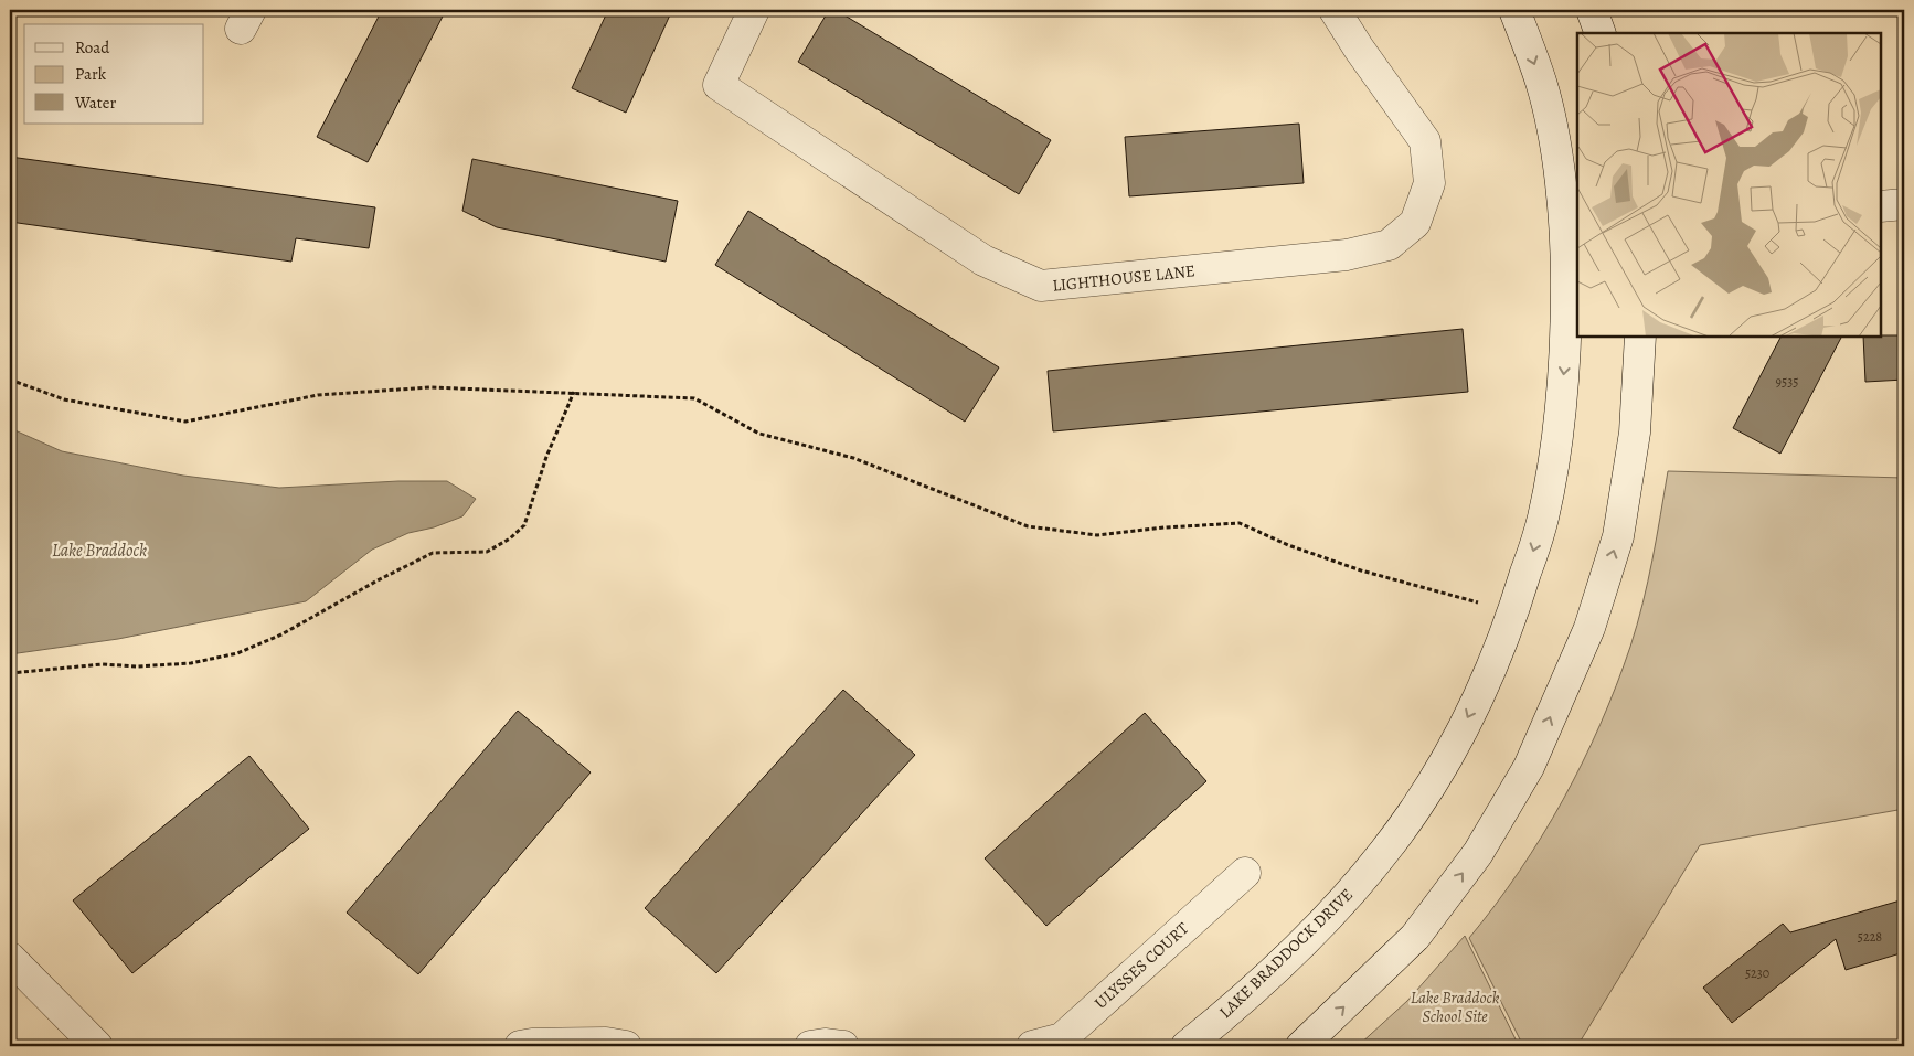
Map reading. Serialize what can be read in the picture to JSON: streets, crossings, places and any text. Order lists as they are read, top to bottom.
{
  "streets": {
    "street": ["LIGHTHOUSE LANE", "LAKE BRADDOCK DRIVE", "ULYSSES COURT"]
  },
  "water": ["Lake Braddock"],
  "parks": ["Lake Braddock School Site"],
  "house_numbers": ["9535", "5228", "5230"],
  "legend": ["Road", "Park", "Water"]
}
